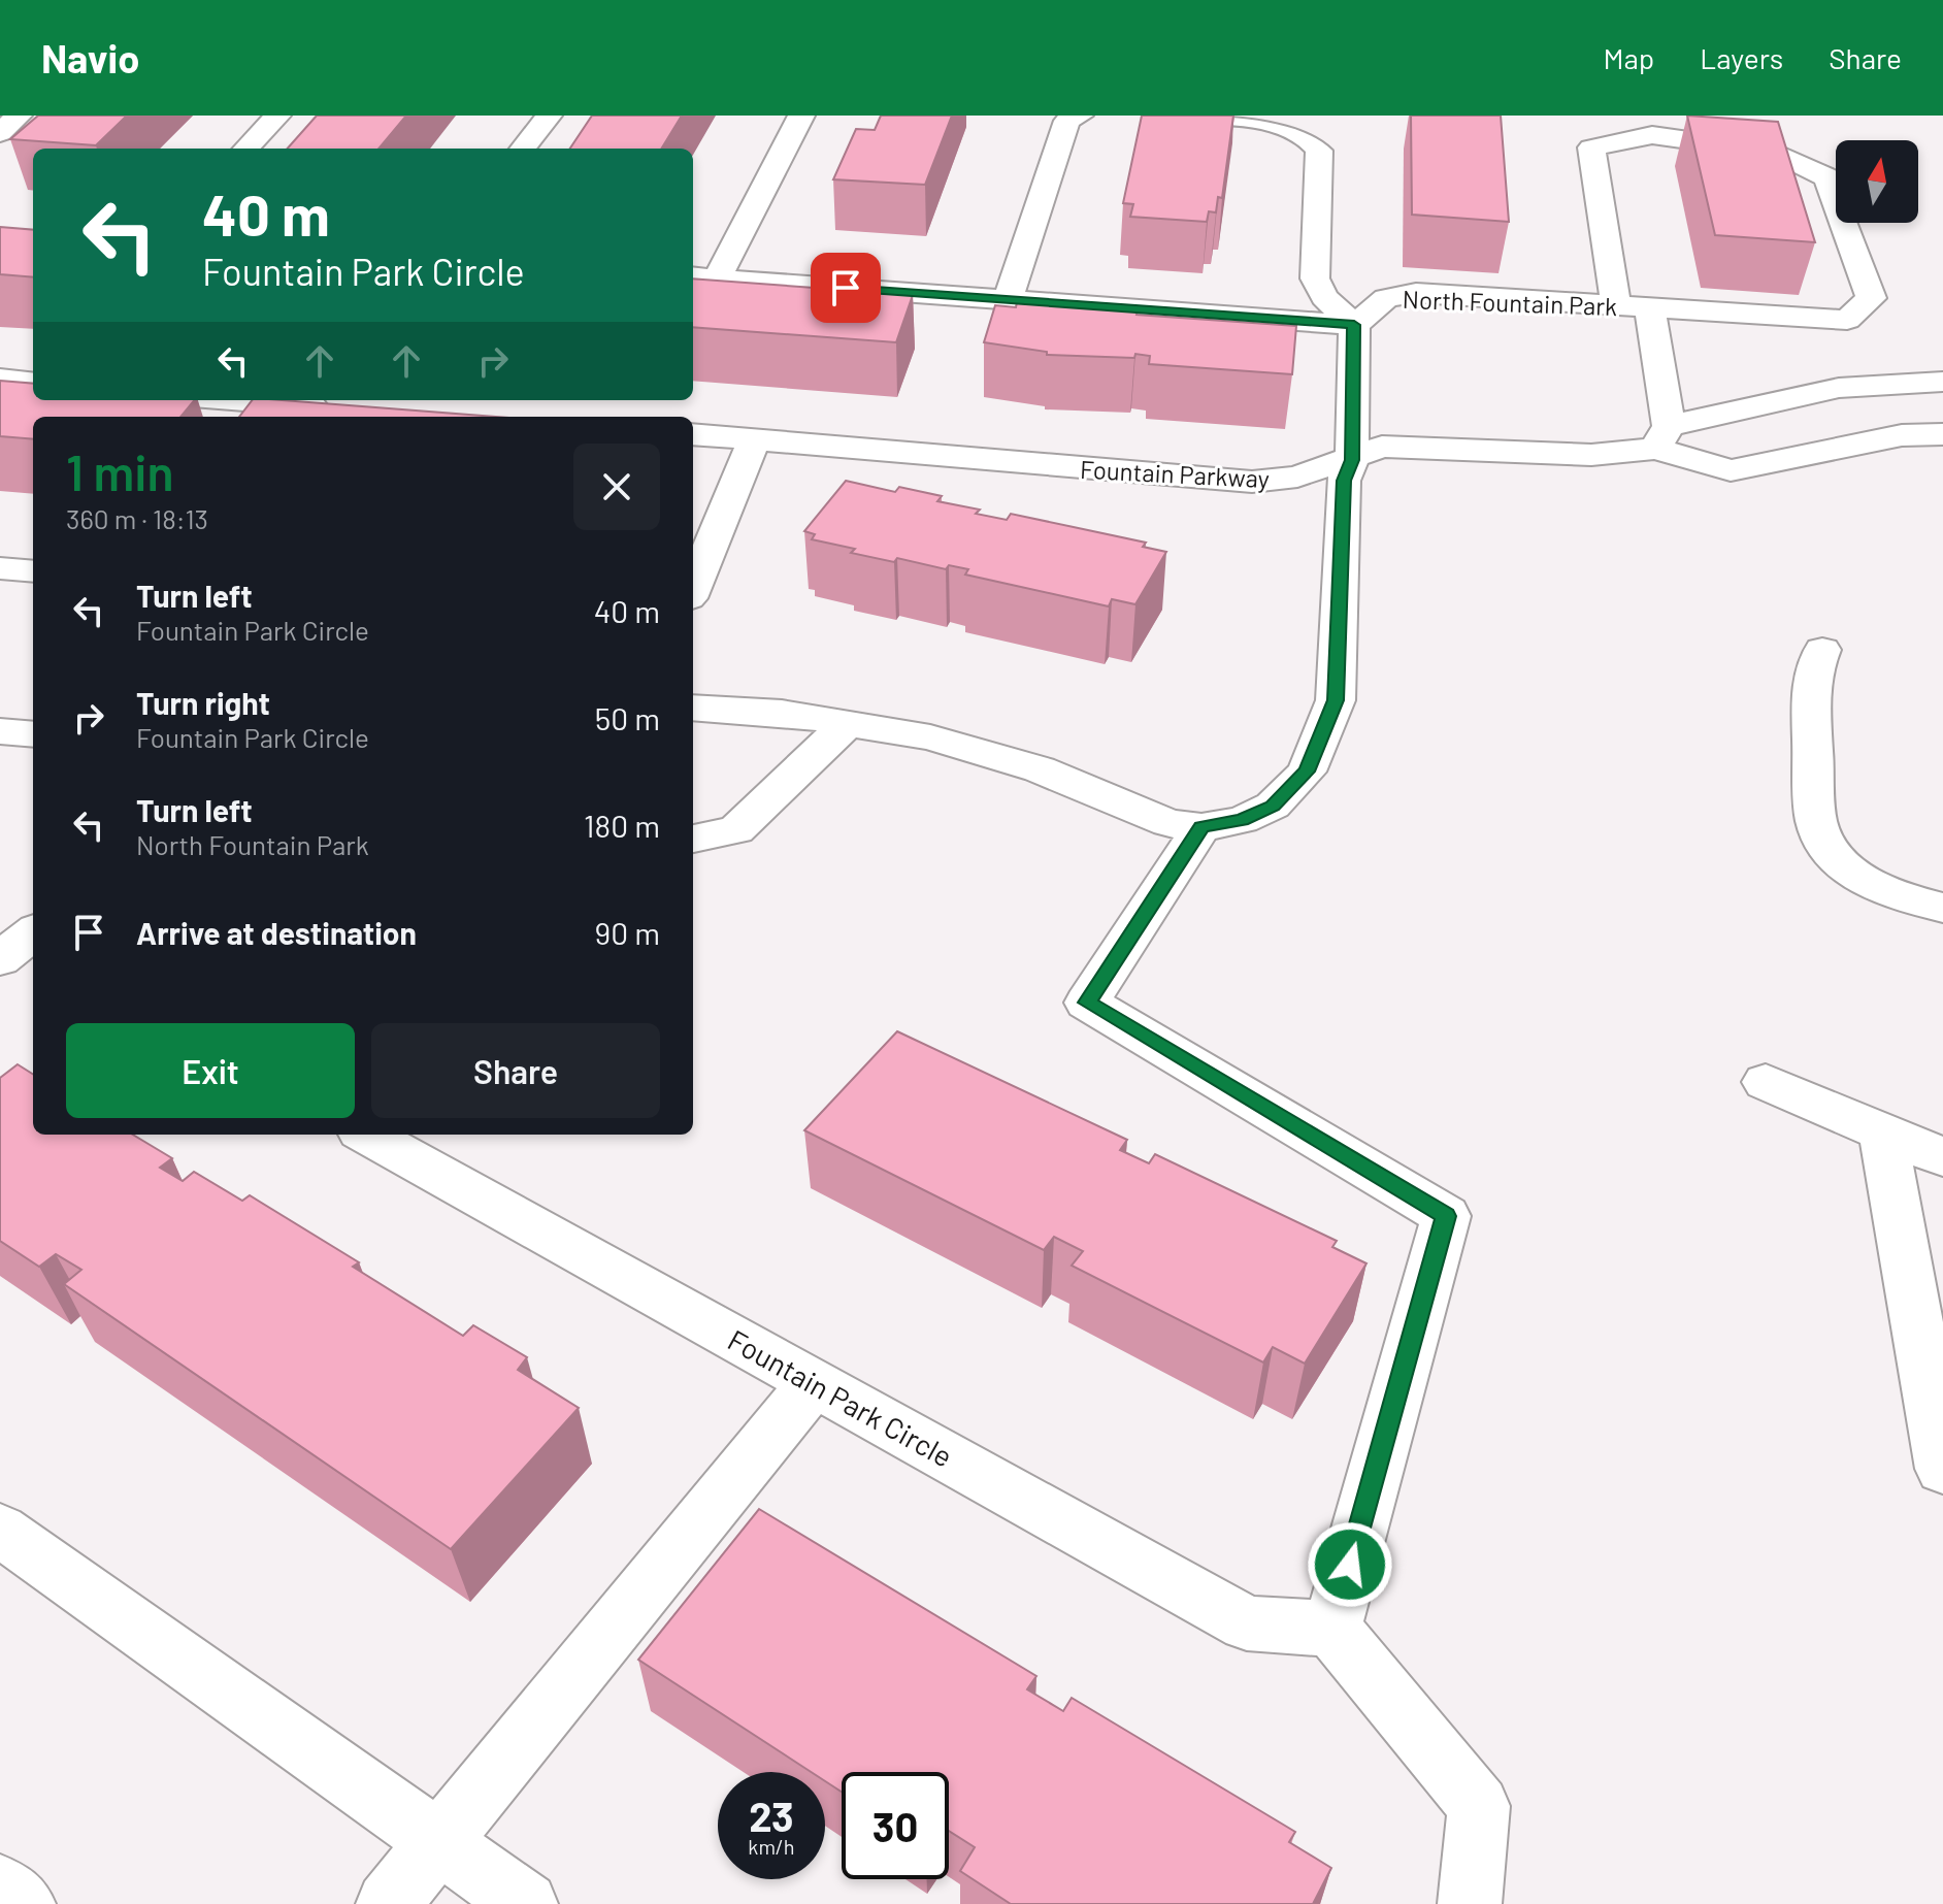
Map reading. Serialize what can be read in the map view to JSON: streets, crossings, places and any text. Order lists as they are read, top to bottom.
{
  "streets": {
    "street": ["North Fountain Park", "Fountain Parkway", "Fountain Park Circle"]
  },
  "north": "top",
  "page": {
    "header": "Navio",
    "nav": ["Map", "Layers", "Share"],
    "turn": ["40 m", "Fountain Park Circle"],
    "heading": ["1 min", "360 m · 18:13"],
    "list": [
      {
        "name": "Turn left",
        "note": "Fountain Park Circle",
        "value": "40 m"
      },
      {
        "name": "Turn right",
        "note": "Fountain Park Circle",
        "value": "50 m"
      },
      {
        "name": "Turn left",
        "note": "North Fountain Park",
        "value": "180 m"
      },
      {
        "name": "Arrive at destination",
        "value": "90 m"
      }
    ],
    "buttons": ["Exit", "Share"],
    "speed": "23 km/h",
    "limit": "30"
  }
}
